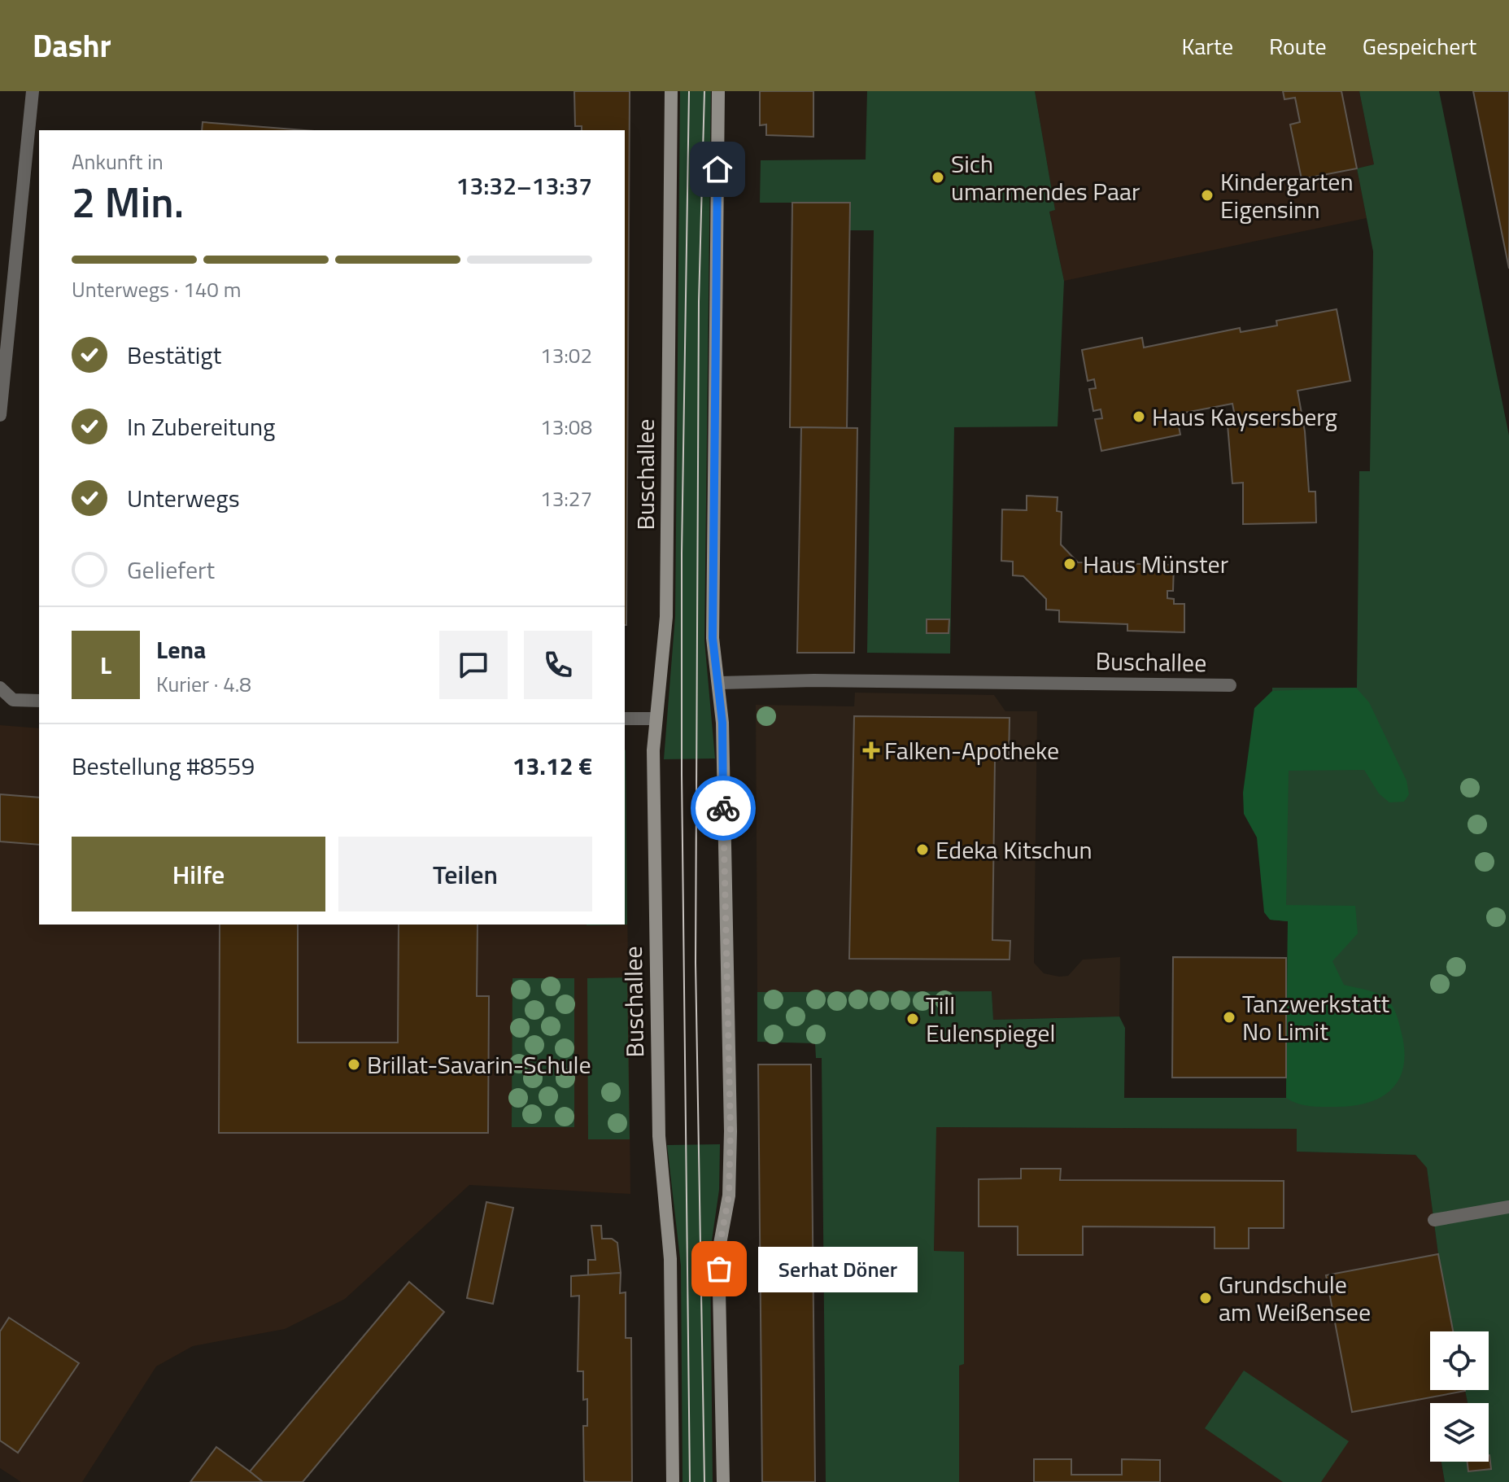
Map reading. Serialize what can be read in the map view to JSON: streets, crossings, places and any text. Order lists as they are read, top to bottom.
{
  "streets": {
    "main road": ["Buschallee"]
  },
  "places": {
    "other": [
      "Sich umarmendes Paar",
      "Kindergarten Eigensinn",
      "Haus Kaysersberg",
      "Haus Münster",
      "Edeka Kitschun",
      "Tanzwerkstatt No Limit",
      "Till Eulenspiegel",
      "Brillat-Savarin-Schule",
      "Serhat Döner",
      "Grundschule am Weißensee"
    ],
    "health": ["Falken-Apotheke"]
  },
  "page": {
    "header": "Dashr",
    "nav": ["Karte", "Route", "Gespeichert"],
    "heading": ["2 Min.", "Ankunft in", "13:32–13:37"],
    "panel": [
      "Lena",
      "Kurier · 4.8",
      "Bestellung #8559",
      "13.12 €"
    ],
    "bar": "Unterwegs · 140 m",
    "list": [
      ["Bestätigt", "13:02"],
      ["In Zubereitung", "13:08"],
      ["Unterwegs", "13:27"],
      "Geliefert"
    ],
    "round": "L",
    "buttons": ["Hilfe", "Teilen"],
    "bubble": "Serhat Döner"
  }
}
